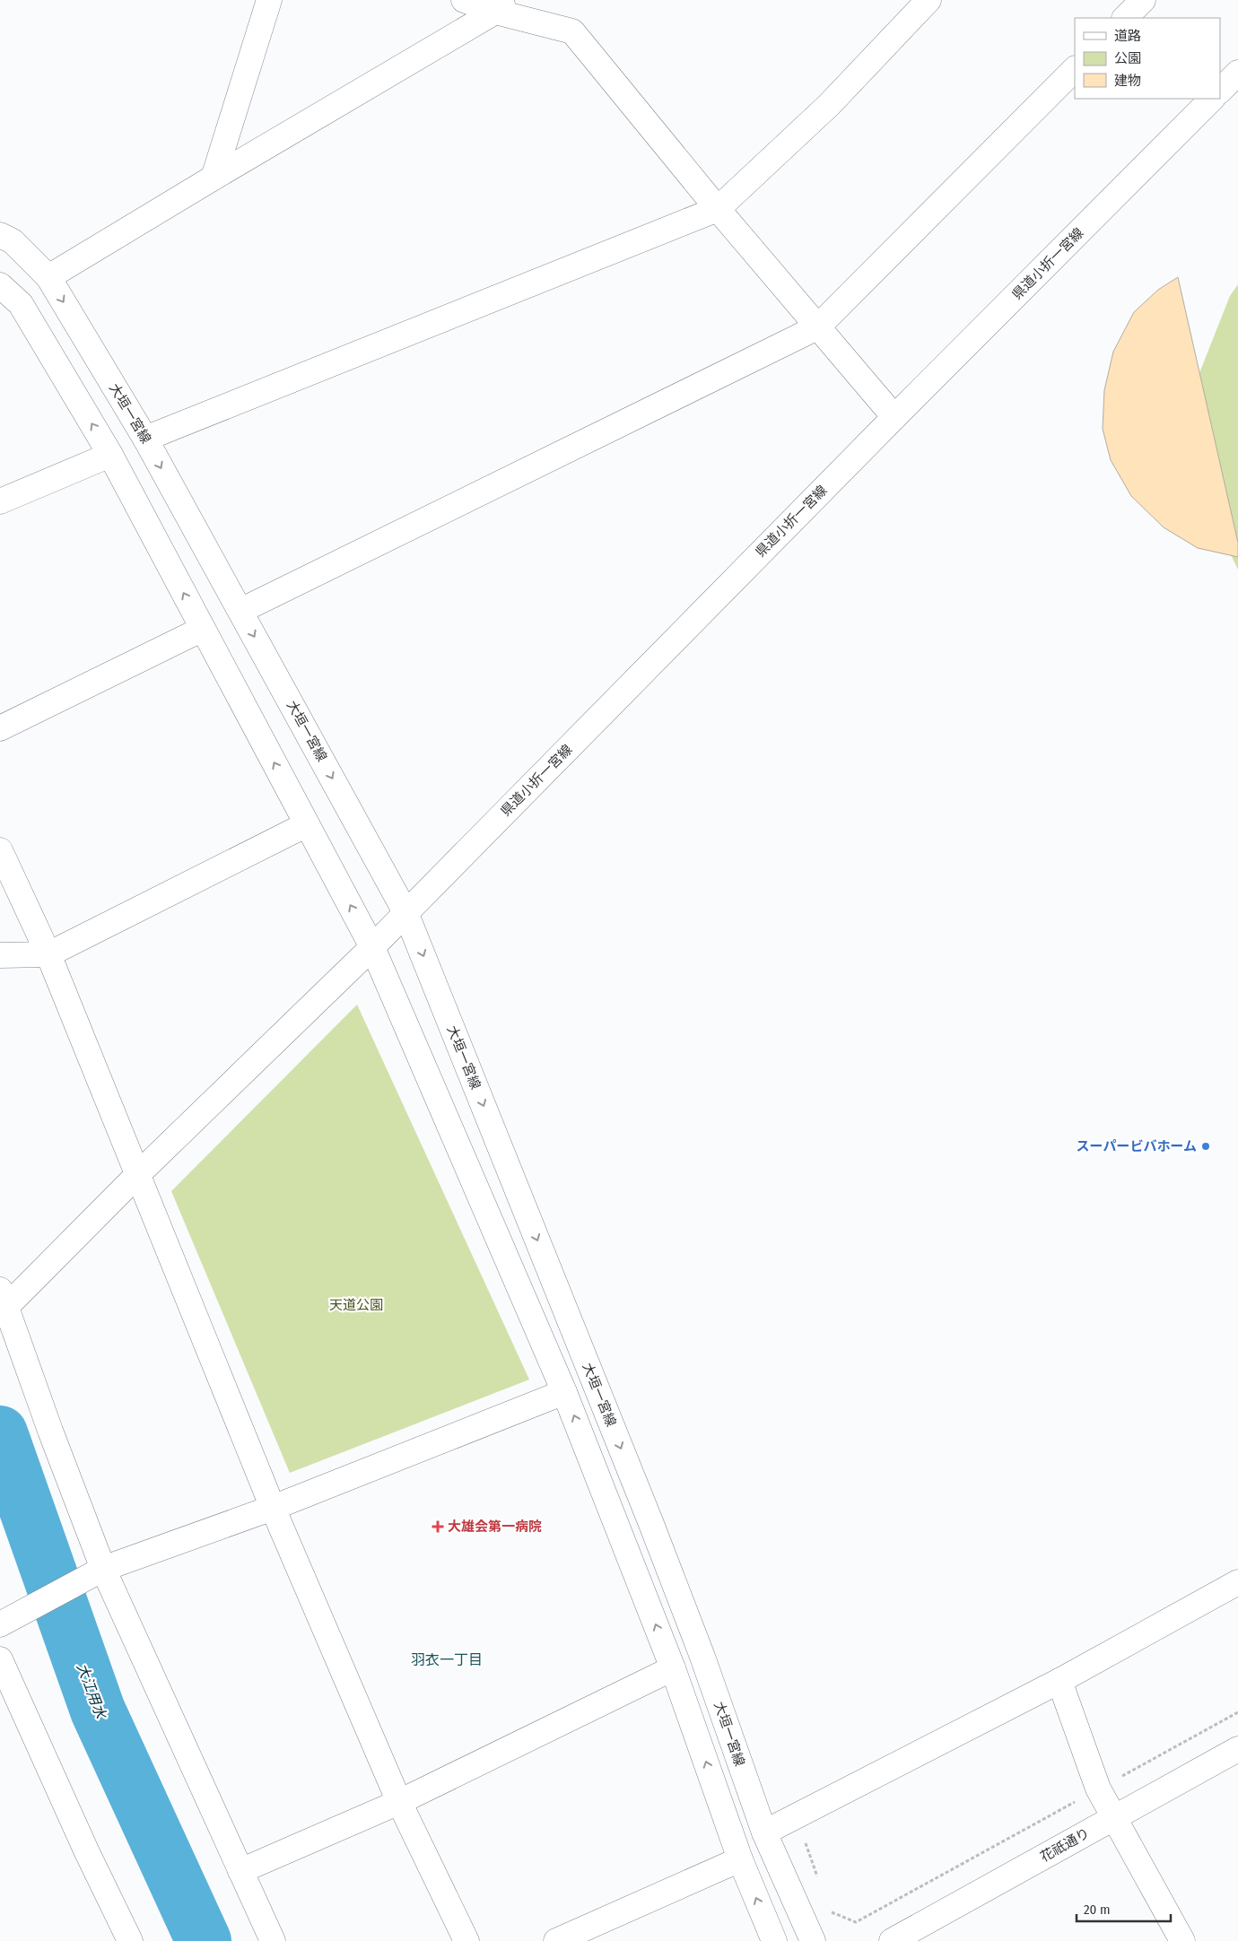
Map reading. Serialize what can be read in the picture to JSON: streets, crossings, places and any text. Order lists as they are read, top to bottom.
{
  "streets": {
    "main road": ["県道小折一宮線", "大垣一宮線", "花祇通り"]
  },
  "crossings": [
    ["県道小折一宮線", "大垣一宮線"]
  ],
  "districts": ["羽衣一丁目"],
  "water": ["大江用水"],
  "parks": ["天道公園"],
  "places": {
    "other": ["スーパービバホーム"],
    "health": ["大雄会第一病院"]
  },
  "legend": ["道路", "公園", "建物"],
  "scale_bar": "20 m"
}
